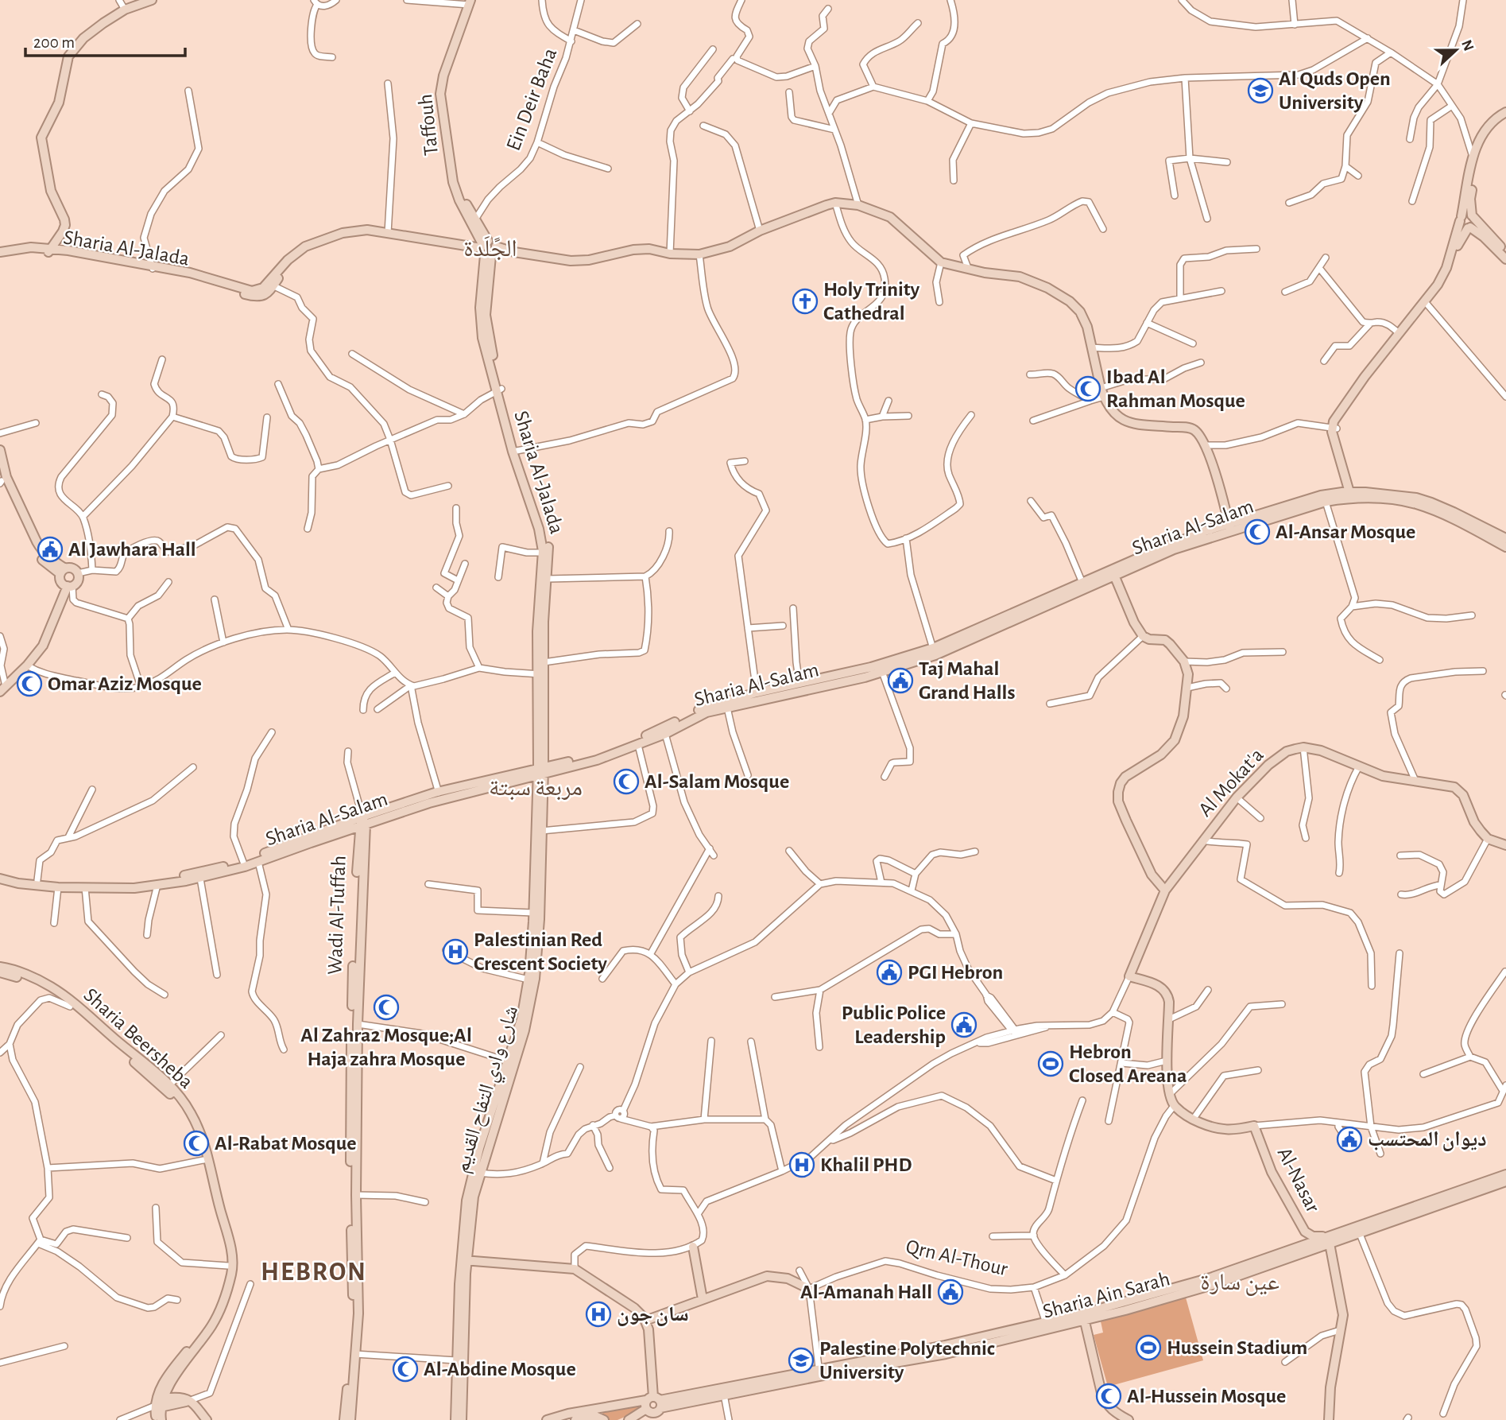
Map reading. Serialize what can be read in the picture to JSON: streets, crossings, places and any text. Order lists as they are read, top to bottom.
{
  "streets": {
    "street": [
      "Ein Deir Baha",
      "Taffouh",
      "Sharia Al-Jalada",
      "Sharia Al-Salam",
      "Al Mokat'a",
      "Wadi Al-Tuffah",
      "Sharia Beersheba",
      "شارع وادي التفاح القديم",
      "Al-Nasar",
      "Qrn Al-Thour",
      "Sharia Ain Sarah"
    ]
  },
  "crossings": [
    ["Ein Deir Baha", "Taffouh"],
    ["Taffouh", "Sharia Al-Jalada"],
    ["Sharia Al-Jalada", "Sharia Al-Salam"],
    ["Sharia Al-Jalada", "شارع وادي التفاح القديم"],
    ["Sharia Al-Salam", "Wadi Al-Tuffah"],
    ["Sharia Al-Salam", "شارع وادي التفاح القديم"],
    ["Al-Nasar", "Sharia Ain Sarah"]
  ],
  "districts": [
    "الجًلَدة",
    "مربعة سبتة",
    "HEBRON",
    "عين سارة"
  ],
  "places": {
    "school or university": ["Al Quds Open University", "Palestine Polytechnic University"],
    "church": ["Holy Trinity Cathedral"],
    "mosque": [
      "Ibad Al Rahman Mosque",
      "Al-Ansar Mosque",
      "Omar Aziz Mosque",
      "Al-Salam Mosque",
      "Al Zahra2 Mosque;Al Haja zahra Mosque",
      "Al-Rabat Mosque",
      "Al-Abdine Mosque",
      "Al-Hussein Mosque"
    ],
    "public building": [
      "Al Jawhara Hall",
      "Taj Mahal Grand Halls",
      "PGI Hebron",
      "Public Police Leadership",
      "ديوان المحتسب",
      "Al-Amanah Hall"
    ],
    "hospital": ["Palestinian Red Crescent Society", "Khalil PHD", "سان جون"],
    "sports": ["Hebron Closed Areana", "Hussein Stadium"]
  },
  "scale_bar": "200 m",
  "north": "right"
}
